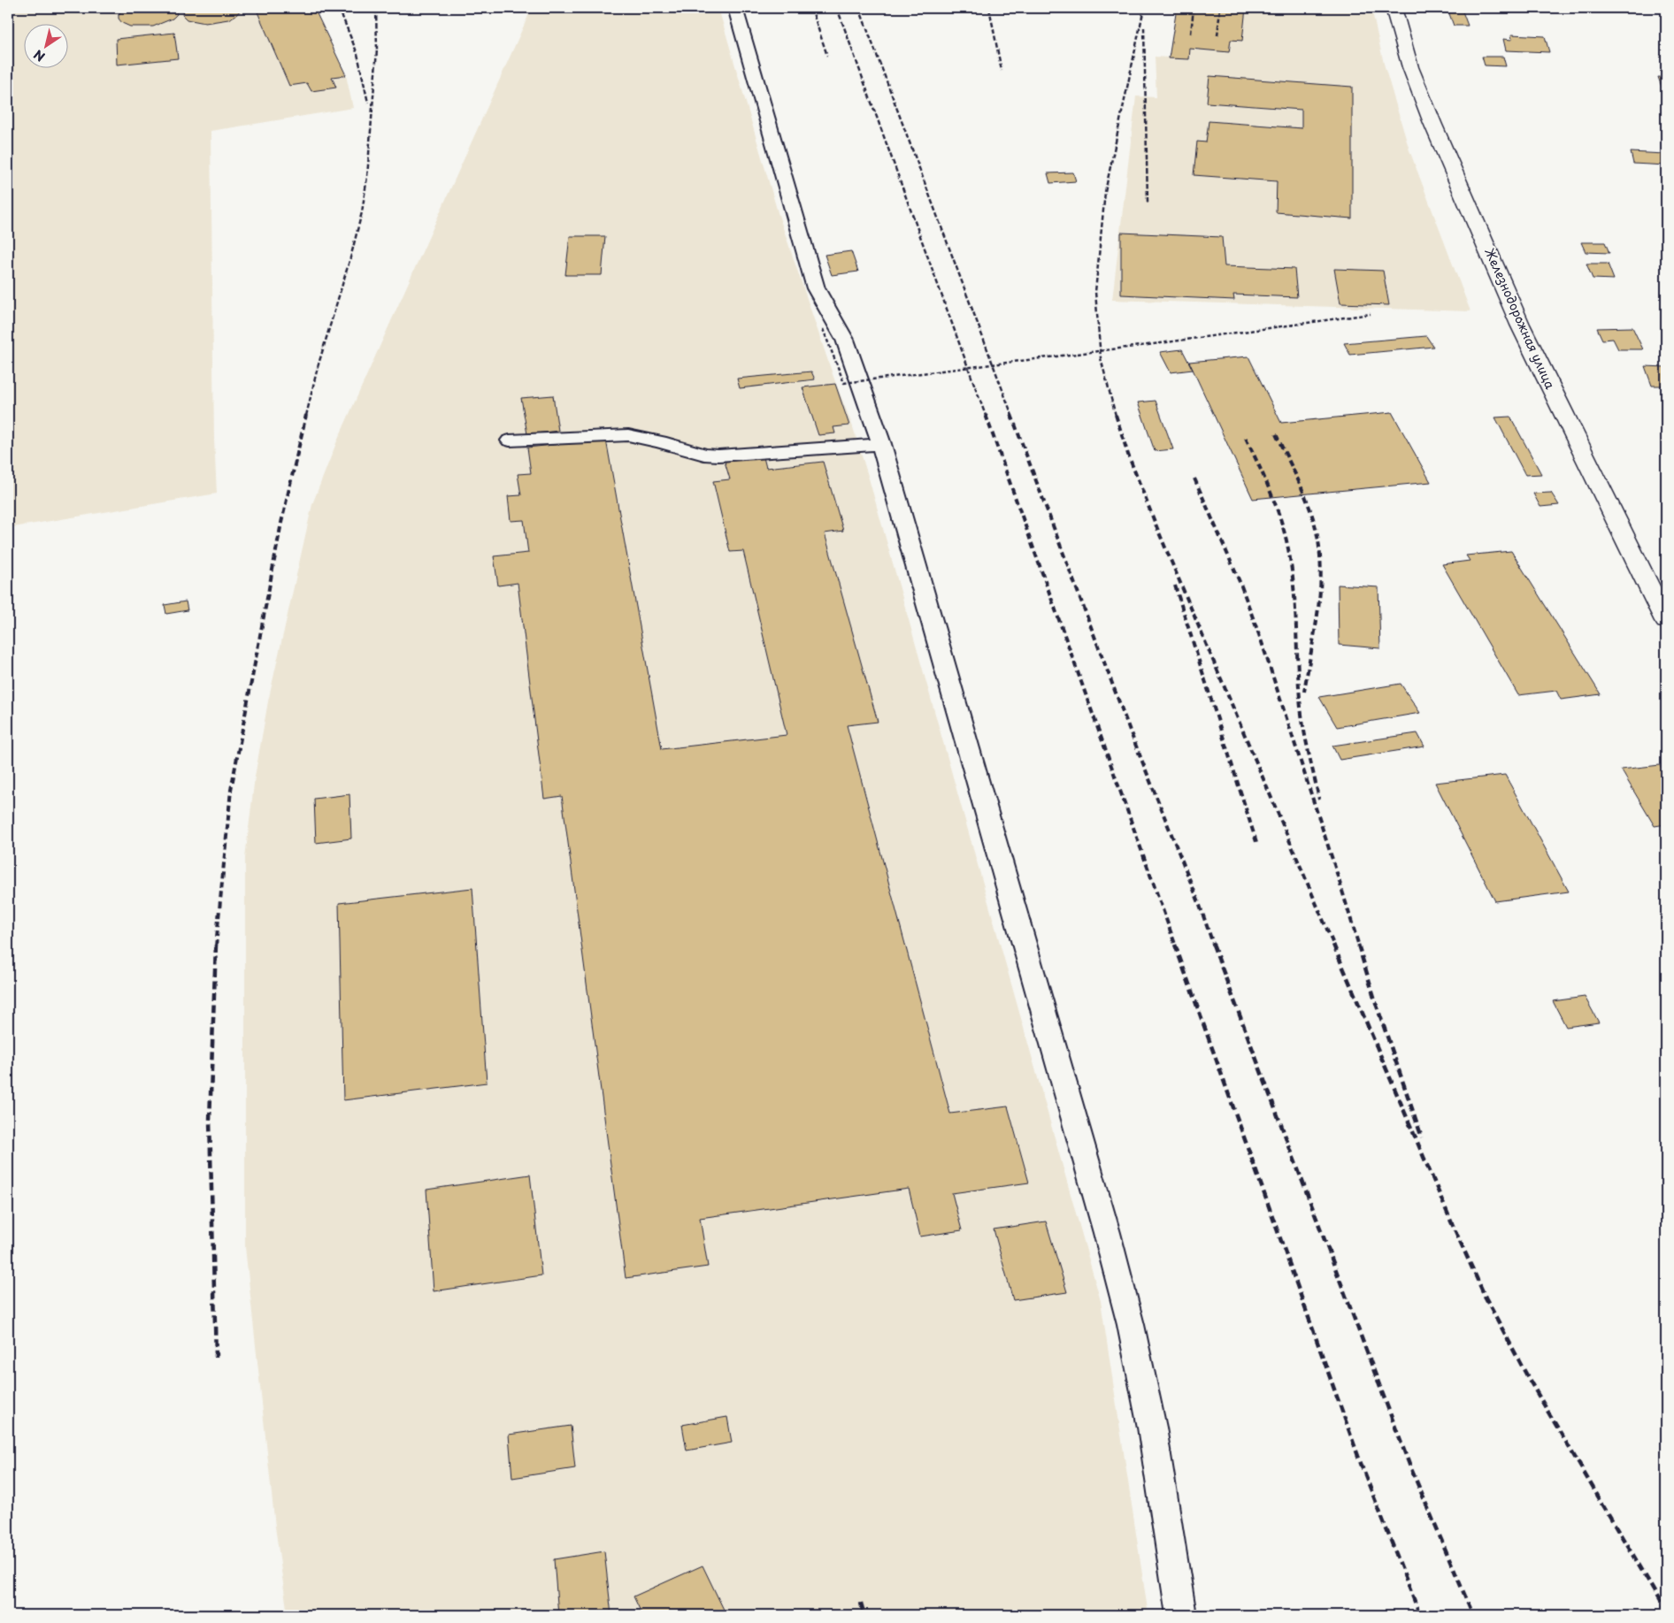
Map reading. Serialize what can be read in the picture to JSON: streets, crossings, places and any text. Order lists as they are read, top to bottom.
{
  "streets": {
    "street": ["Железнодорожная улица"]
  },
  "north": "bottom left"
}
